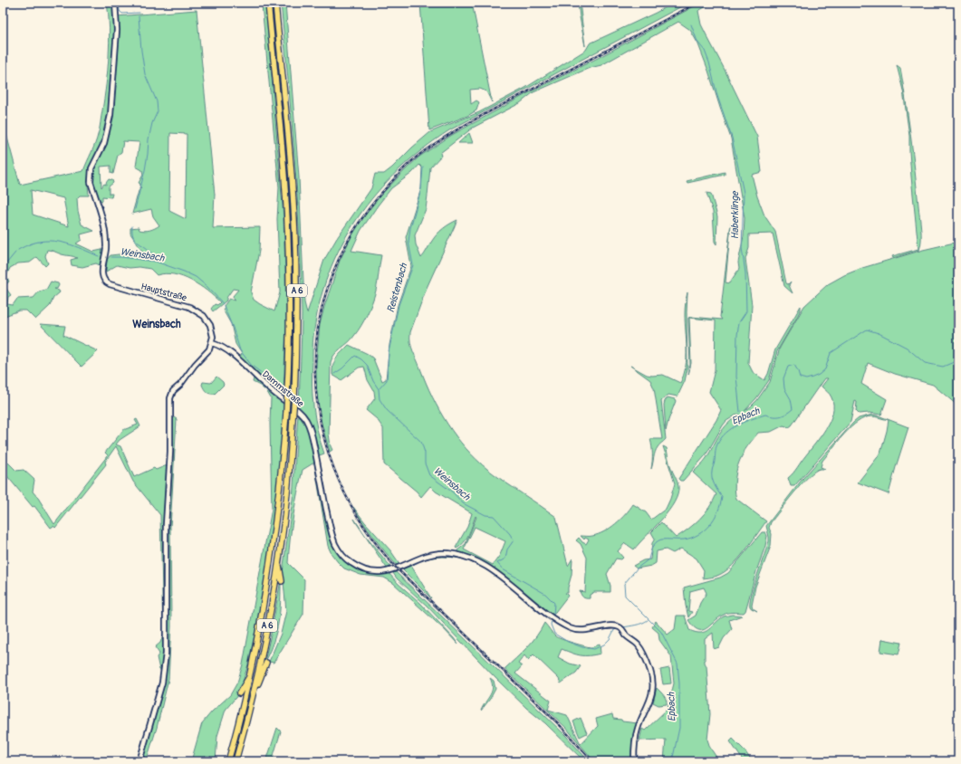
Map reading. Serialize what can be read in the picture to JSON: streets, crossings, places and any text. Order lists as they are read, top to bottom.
{
  "streets": {
    "highway": ["A 6"],
    "street": ["Hauptstraße", "Dammstraße"]
  },
  "crossings": [
    ["Hauptstraße", "Dammstraße"]
  ],
  "districts": ["Weinsbach"],
  "water": [
    "Haberklinge",
    "Weinsbach",
    "Reistenbach",
    "Epbach"
  ]
}
